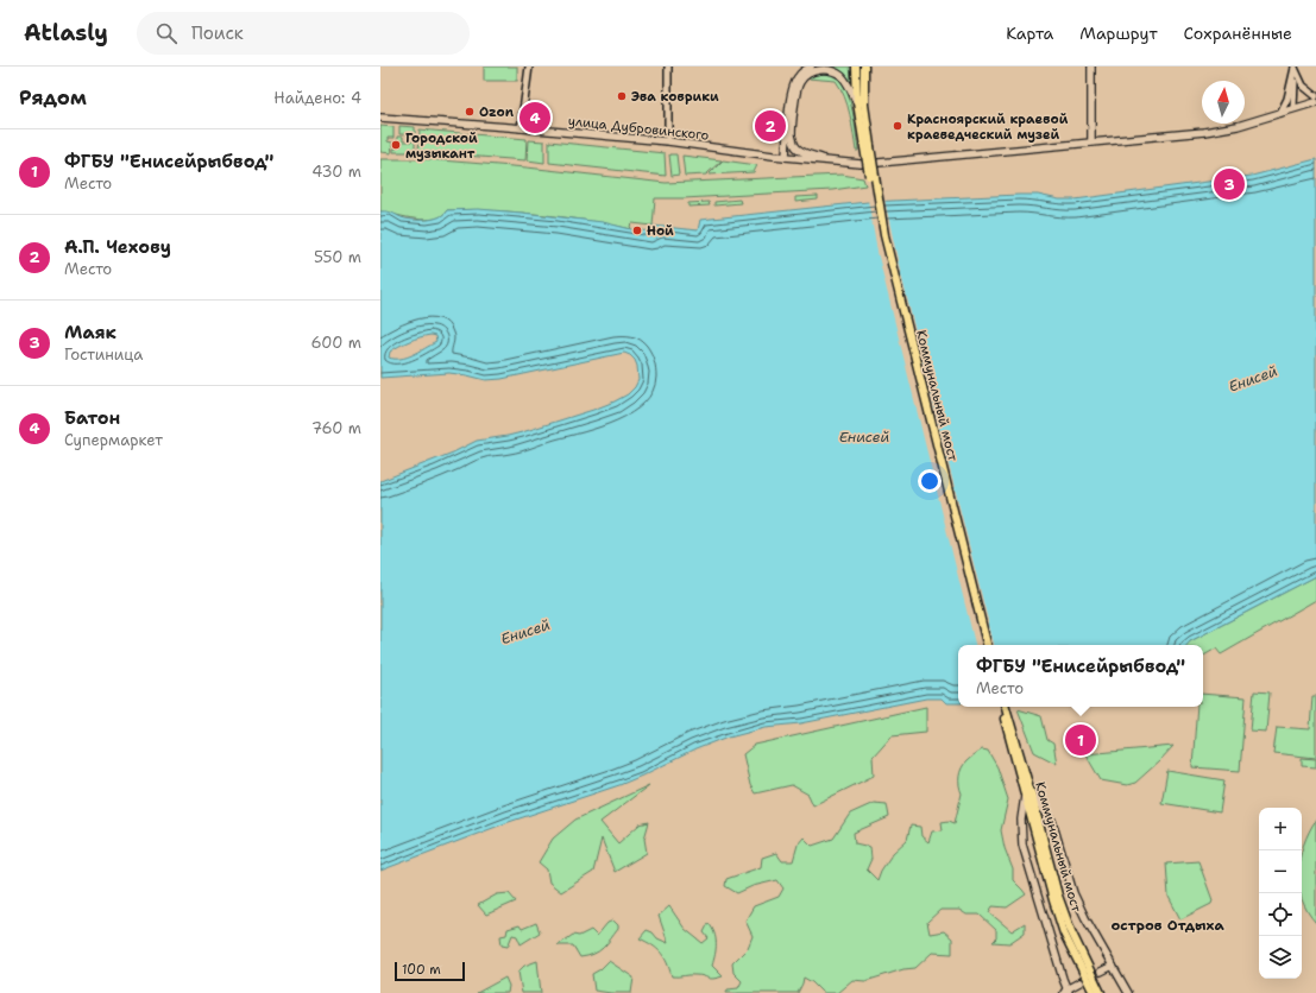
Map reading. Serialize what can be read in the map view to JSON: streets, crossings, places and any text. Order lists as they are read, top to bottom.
{
  "streets": {
    "highway": ["Коммунальный мост"],
    "main road": ["улица Дубровинского"]
  },
  "districts": ["остров Отдыха"],
  "water": ["Енисей"],
  "places": [
    "Эва коврики",
    "Ozon",
    "Красноярский краевой краеведческий музей",
    "Городской музыкант",
    "Ной"
  ],
  "scale_bar": "100 m",
  "north": "top",
  "page": {
    "header": "Atlasly",
    "search": "Поиск",
    "nav": ["Карта", "Маршрут", "Сохранённые"],
    "heading": ["Рядом", "Найдено: 4"],
    "pins": [
      "4",
      "2",
      "3",
      "1"
    ],
    "list": [
      {
        "mark": "1",
        "name": "ФГБУ \"Енисейрыбвод\"",
        "note": "Место",
        "value": "430 m"
      },
      {
        "mark": "2",
        "name": "А.П. Чехову",
        "note": "Место",
        "value": "550 m"
      },
      {
        "mark": "3",
        "name": "Маяк",
        "note": "Гостиница",
        "value": "600 m"
      },
      {
        "mark": "4",
        "name": "Батон",
        "note": "Супермаркет",
        "value": "760 m"
      }
    ],
    "popup": ["ФГБУ \"Енисейрыбвод\"", "Место"],
    "map_buttons": ["+", "−"],
    "scale": "100 m"
  }
}
